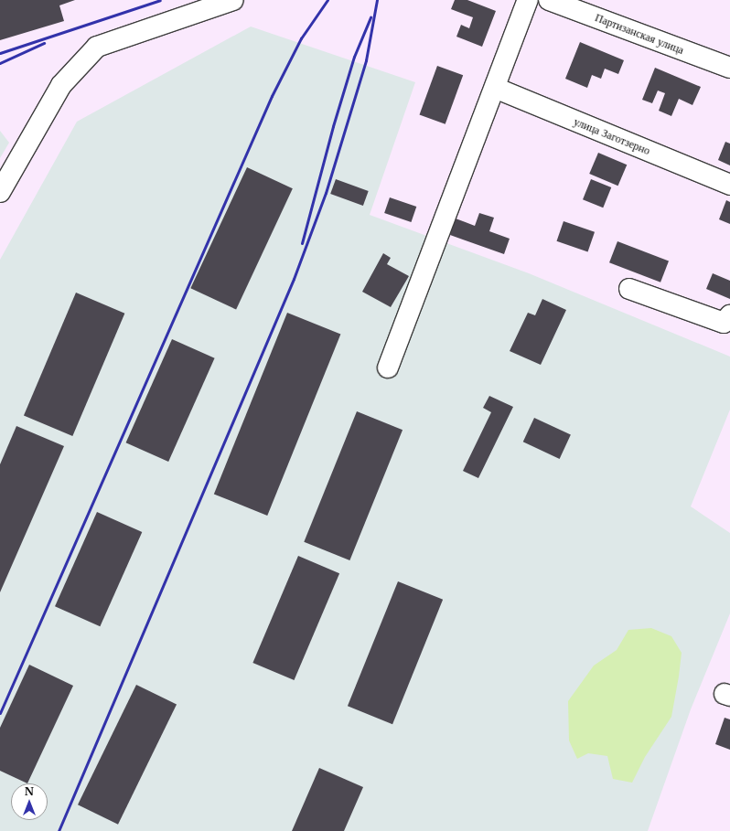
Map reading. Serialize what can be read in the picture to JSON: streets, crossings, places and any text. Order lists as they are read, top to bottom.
{
  "streets": {
    "street": ["Партизанская улица", "улица Заготзерно"]
  },
  "north": "top"
}
